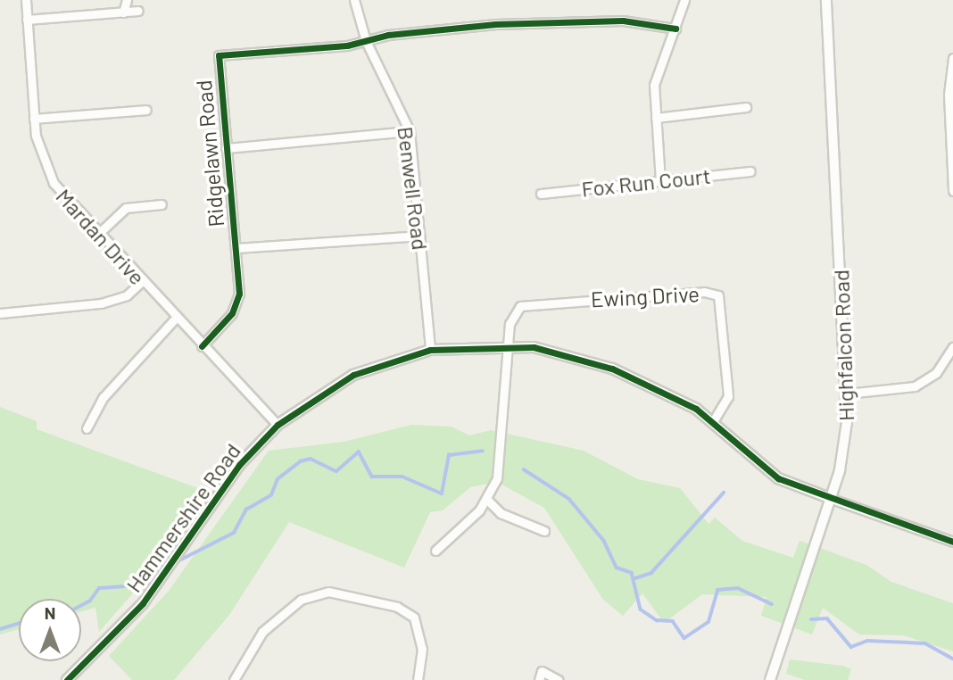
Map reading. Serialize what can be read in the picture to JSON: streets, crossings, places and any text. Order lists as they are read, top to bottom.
{
  "streets": {
    "street": [
      "Ridgelawn Road",
      "Fox Run Court",
      "Benwell Road",
      "Mardan Drive",
      "Ewing Drive",
      "Highfalcon Road",
      "Hammershire Road"
    ]
  },
  "crossings": [
    ["Ridgelawn Road", "Benwell Road"],
    ["Ridgelawn Road", "Mardan Drive"],
    ["Benwell Road", "Hammershire Road"],
    ["Mardan Drive", "Hammershire Road"],
    ["Ewing Drive", "Hammershire Road"],
    ["Highfalcon Road", "Hammershire Road"]
  ],
  "north": "top"
}
